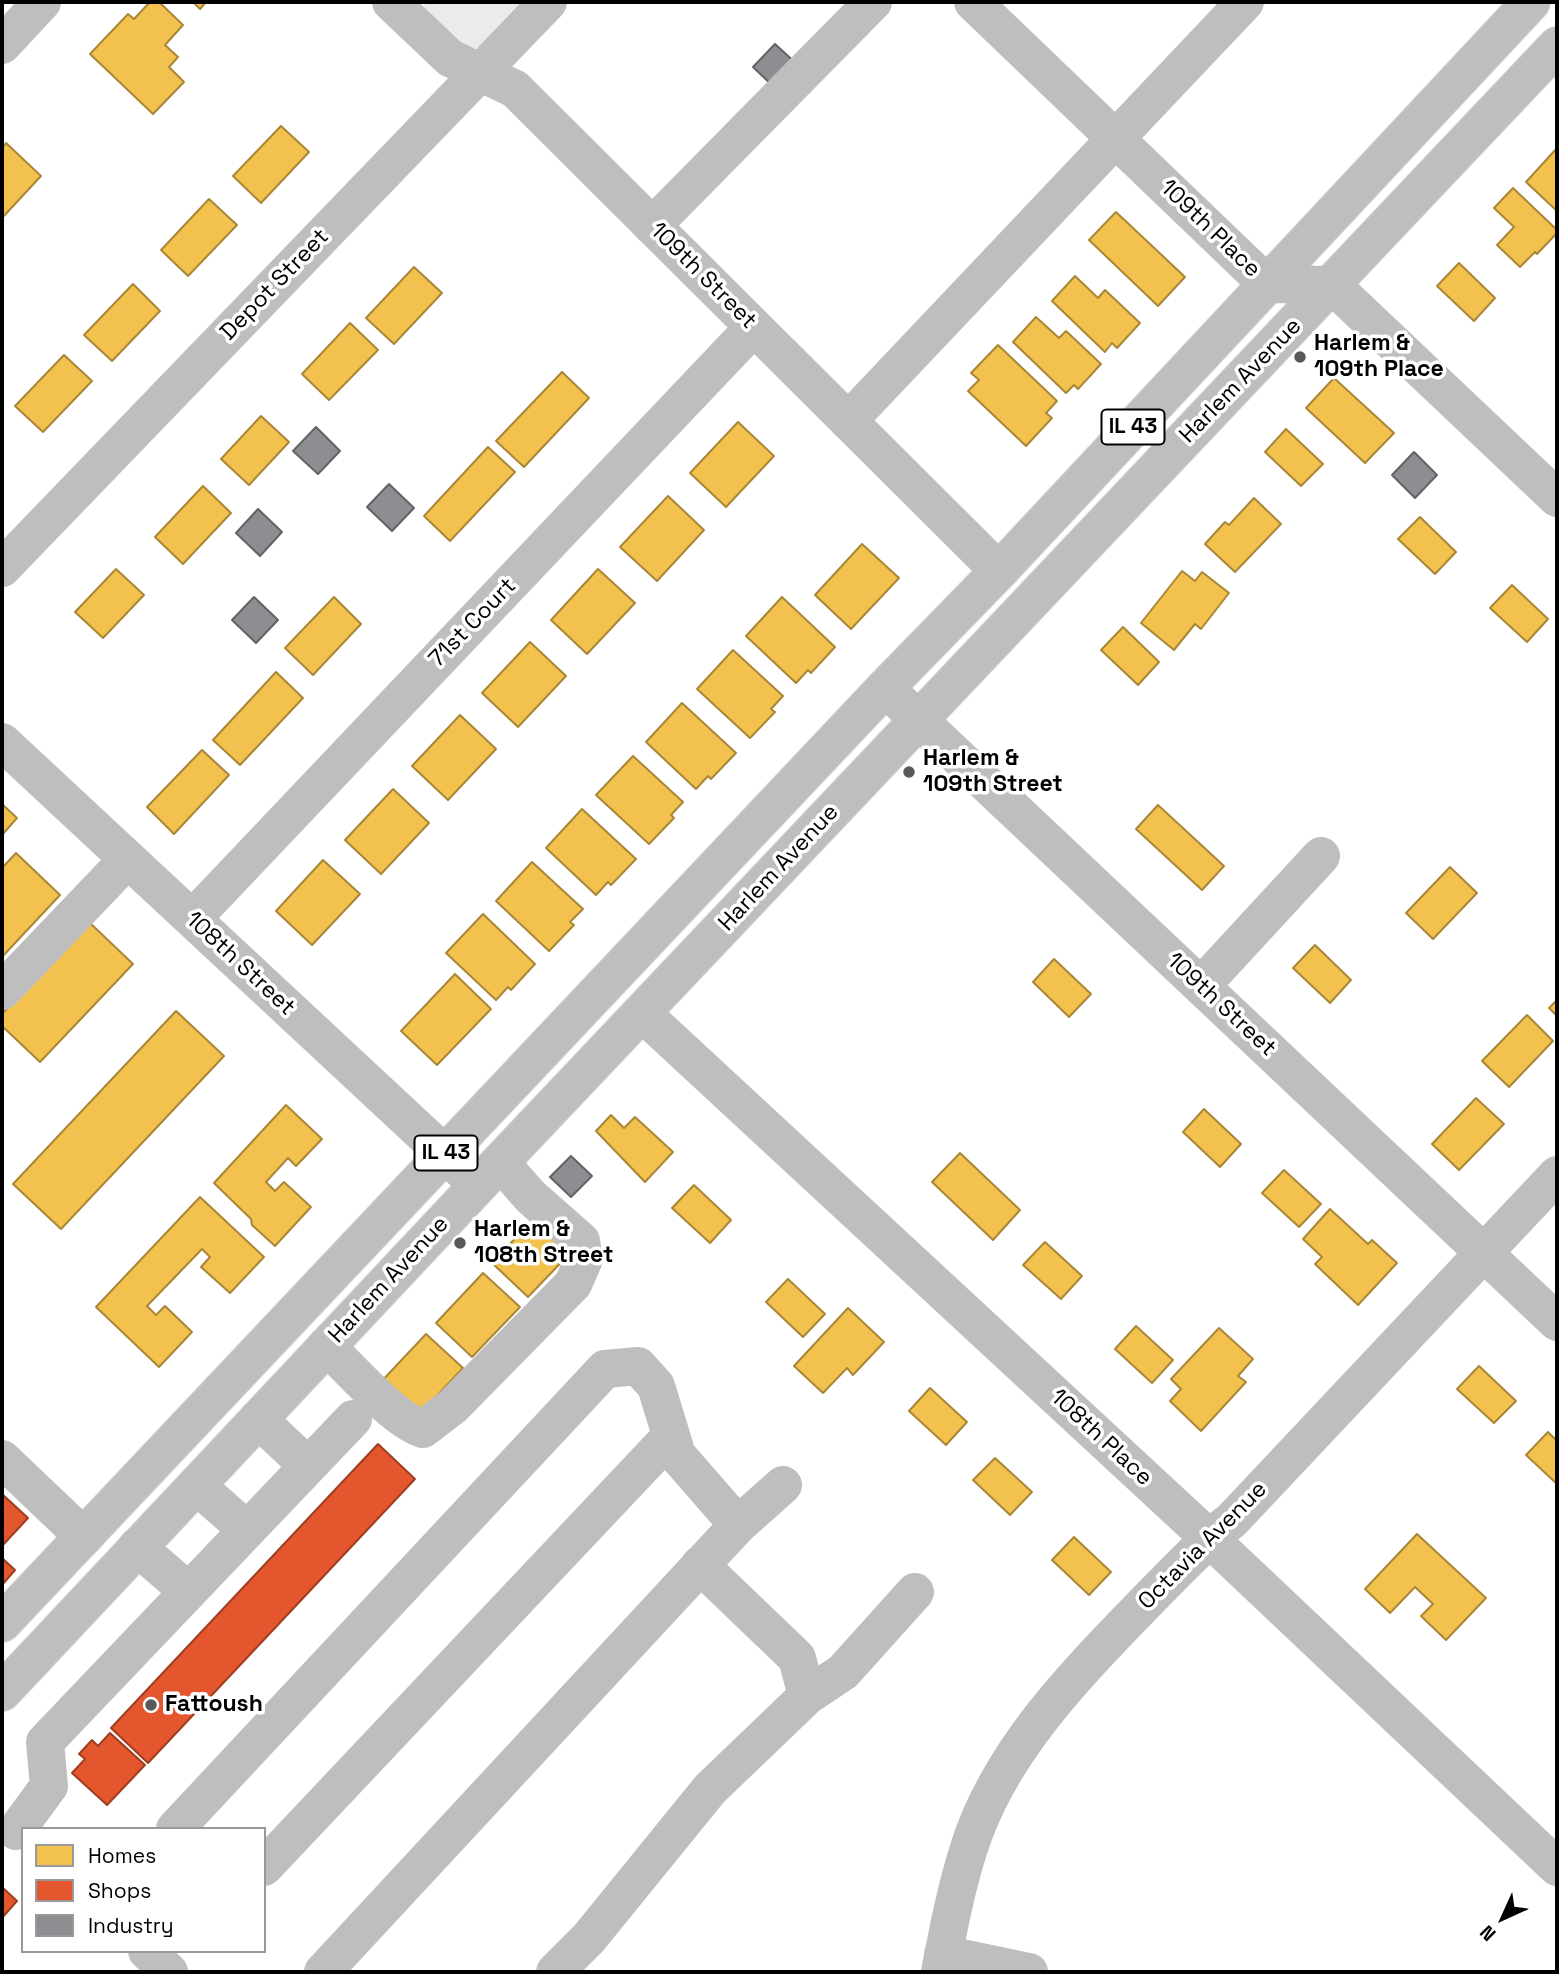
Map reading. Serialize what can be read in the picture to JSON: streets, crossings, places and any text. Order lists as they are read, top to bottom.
{
  "streets": {
    "street": [
      "109th Place",
      "109th Street",
      "Depot Street",
      "Harlem Avenue",
      "IL 43",
      "71st Court",
      "108th Street",
      "108th Place",
      "Octavia Avenue"
    ]
  },
  "crossings": [
    ["109th Place", "Harlem Avenue"],
    ["109th Street", "Depot Street"],
    ["109th Street", "Harlem Avenue"],
    ["109th Street", "71st Court"],
    ["109th Street", "Octavia Avenue"],
    ["Harlem Avenue", "108th Street"],
    ["Harlem Avenue", "108th Place"],
    ["71st Court", "108th Street"],
    ["108th Place", "Octavia Avenue"]
  ],
  "places": [
    "Harlem & 109th Place",
    "Harlem & 109th Street",
    "Harlem & 108th Street",
    "Fattoush"
  ],
  "legend": ["Homes", "Shops", "Industry"],
  "north": "bottom left"
}
